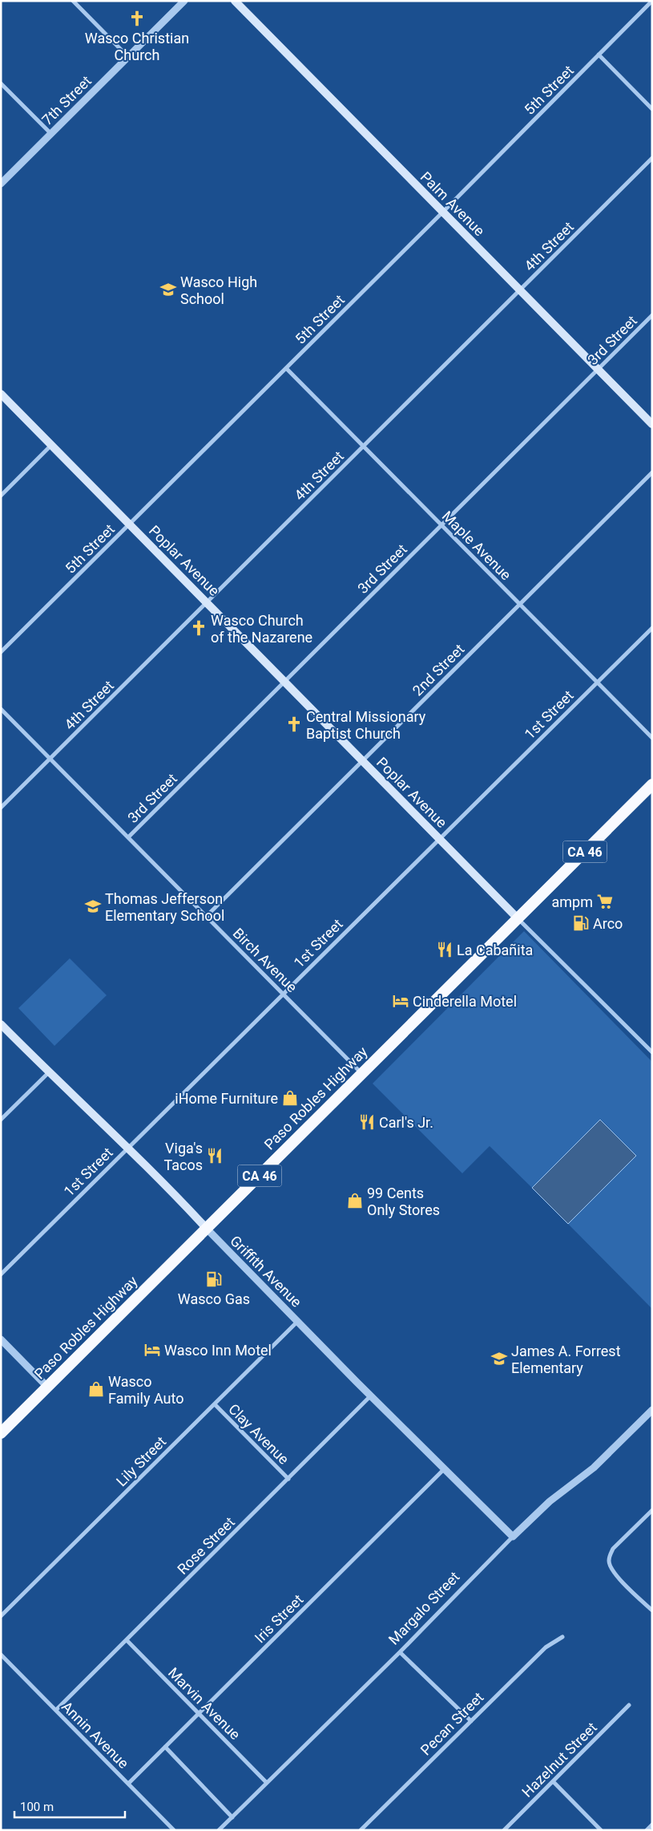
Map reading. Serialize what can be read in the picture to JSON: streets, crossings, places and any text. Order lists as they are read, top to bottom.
{
  "streets": {
    "highway": ["CA 46", "Paso Robles Highway"],
    "main road": ["Palm Avenue", "Poplar Avenue", "Griffith Avenue"],
    "street": [
      "5th Street",
      "7th Street",
      "4th Street",
      "3rd Street",
      "Maple Avenue",
      "2nd Street",
      "1st Street",
      "Birch Avenue",
      "Clay Avenue",
      "Lily Street",
      "Rose Street",
      "Margalo Street",
      "Iris Street",
      "Marvin Avenue",
      "Pecan Street",
      "Annin Avenue",
      "Hazelnut Street"
    ]
  },
  "crossings": [
    ["5th Street", "Palm Avenue"],
    ["5th Street", "Maple Avenue"],
    ["5th Street", "Poplar Avenue"],
    ["Palm Avenue", "4th Street"],
    ["Palm Avenue", "3rd Street"],
    ["4th Street", "Maple Avenue"],
    ["4th Street", "Poplar Avenue"],
    ["4th Street", "Birch Avenue"],
    ["3rd Street", "Maple Avenue"],
    ["3rd Street", "Poplar Avenue"],
    ["3rd Street", "Birch Avenue"],
    ["Maple Avenue", "2nd Street"],
    ["Maple Avenue", "1st Street"],
    ["Poplar Avenue", "2nd Street"],
    ["Poplar Avenue", "1st Street"],
    ["Poplar Avenue", "Paso Robles Highway"],
    ["2nd Street", "Birch Avenue"],
    ["1st Street", "Birch Avenue"],
    ["1st Street", "Griffith Avenue"],
    ["Birch Avenue", "Paso Robles Highway"],
    ["Paso Robles Highway", "Griffith Avenue"],
    ["Griffith Avenue", "Lily Street"],
    ["Griffith Avenue", "Rose Street"],
    ["Griffith Avenue", "Margalo Street"],
    ["Griffith Avenue", "Iris Street"],
    ["Clay Avenue", "Lily Street"],
    ["Clay Avenue", "Rose Street"],
    ["Rose Street", "Marvin Avenue"],
    ["Rose Street", "Annin Avenue"],
    ["Margalo Street", "Marvin Avenue"],
    ["Iris Street", "Marvin Avenue"],
    ["Iris Street", "Annin Avenue"]
  ],
  "places": {
    "church": ["Wasco Christian Church", "Wasco Church of the Nazarene", "Central Missionary Baptist Church"],
    "school or university": ["Wasco High School", "Thomas Jefferson Elementary School", "James A. Forrest Elementary"],
    "supermarket": ["ampm"],
    "fuel station": ["Arco", "Wasco Gas"],
    "restaurant": ["La Cabañita", "Carl's Jr.", "Viga's Tacos"],
    "hotel": ["Cinderella Motel", "Wasco Inn Motel"],
    "shop": ["iHome Furniture", "99 Cents Only Stores", "Wasco Family Auto"]
  },
  "scale_bar": "100 m"
}
